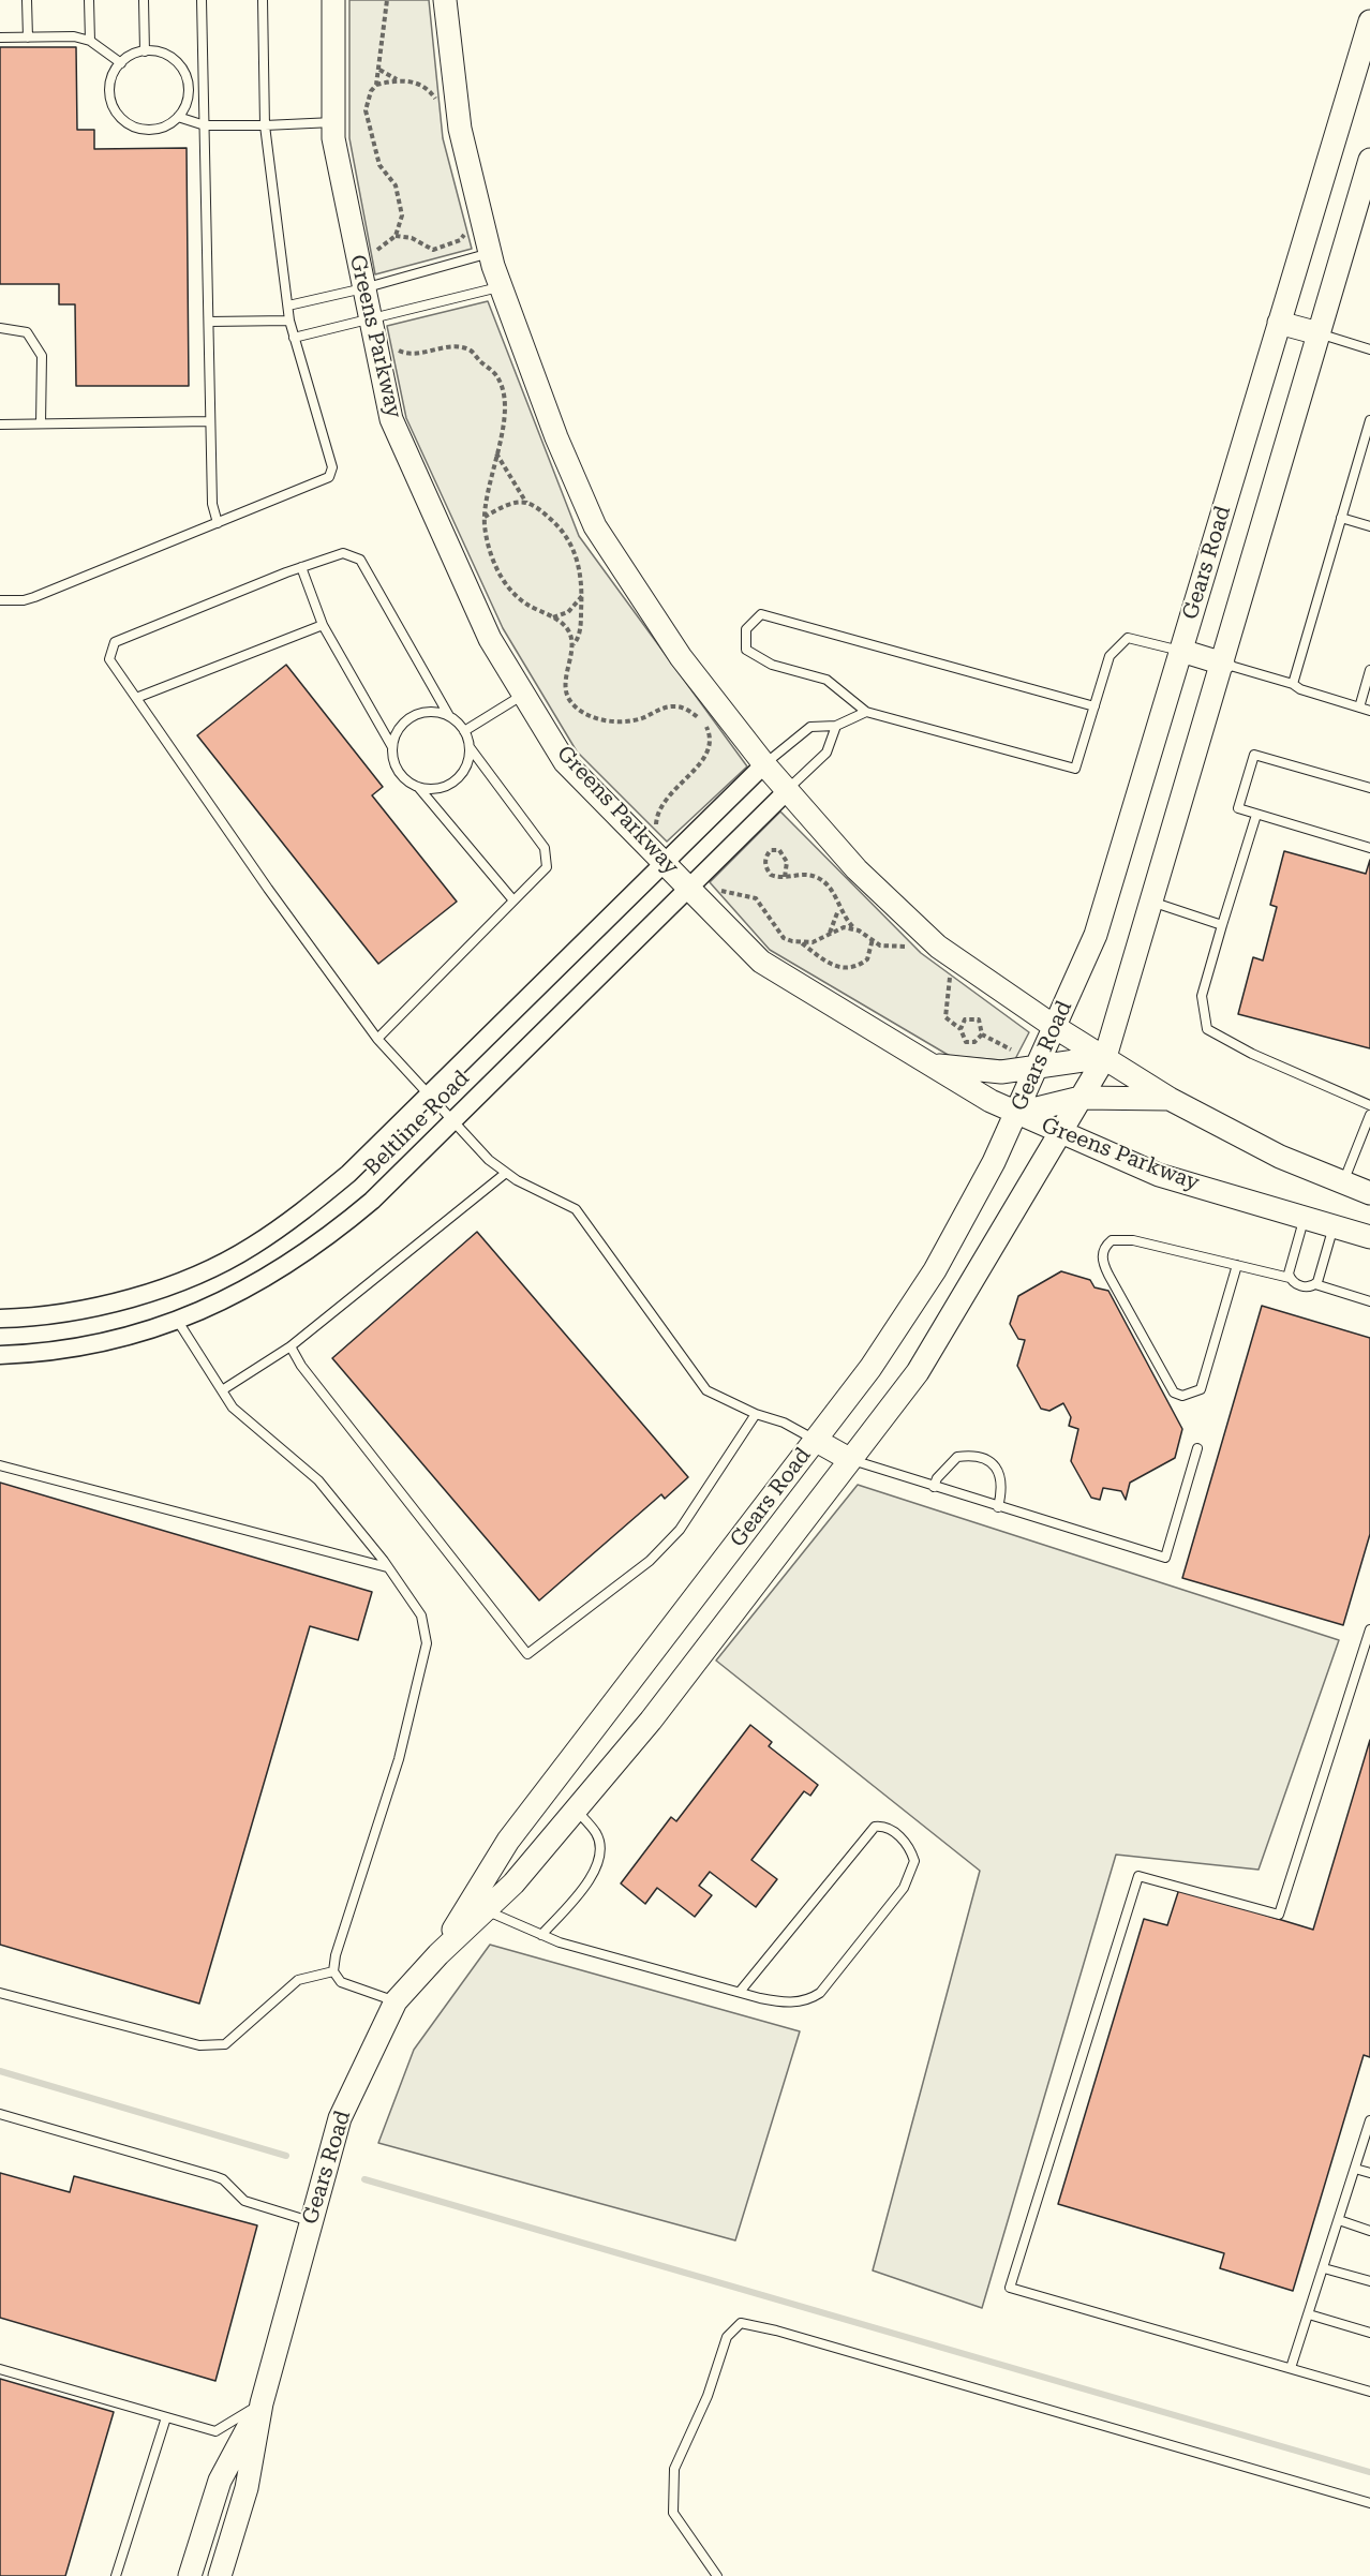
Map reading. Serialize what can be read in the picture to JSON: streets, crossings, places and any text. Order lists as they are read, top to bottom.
{
  "streets": {
    "street": ["Greens Parkway", "Gears Road", "Beltline Road"]
  },
  "crossings": [
    ["Greens Parkway", "Gears Road"],
    ["Greens Parkway", "Beltline Road"]
  ]
}
